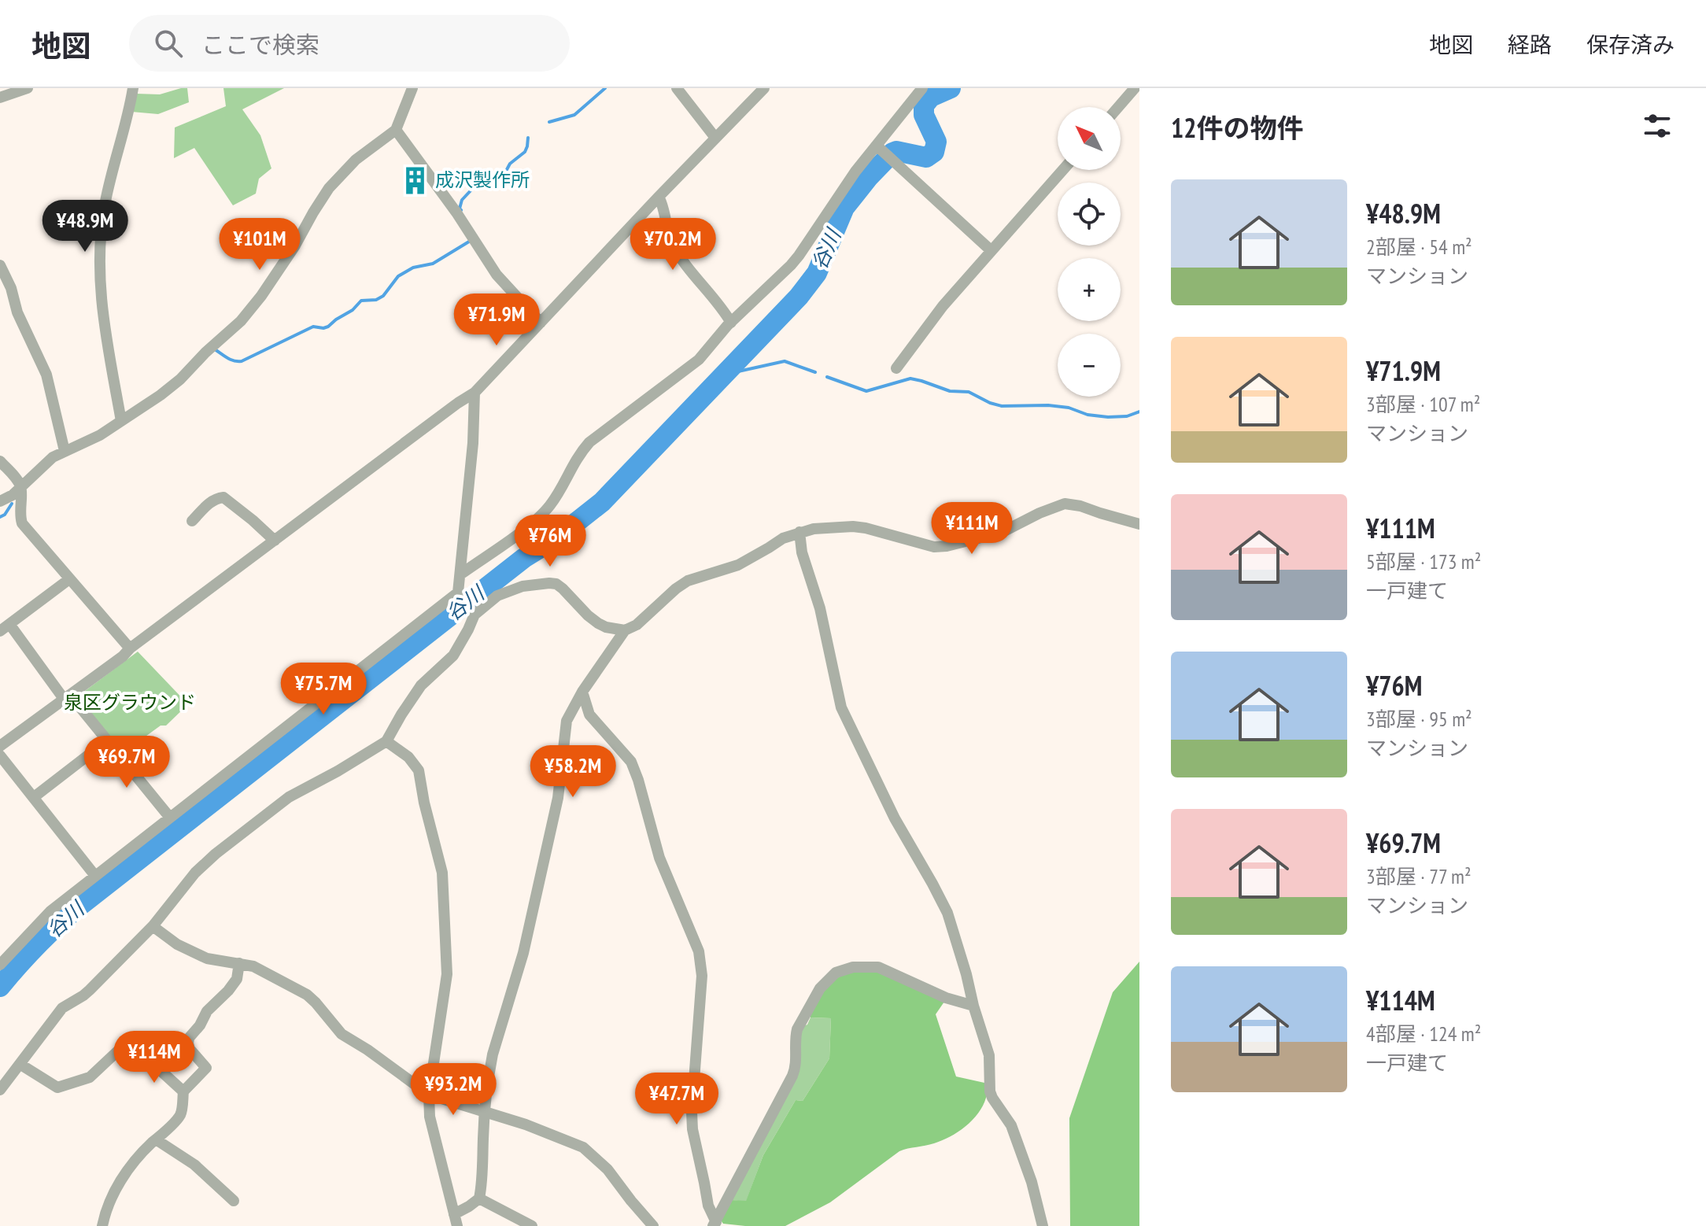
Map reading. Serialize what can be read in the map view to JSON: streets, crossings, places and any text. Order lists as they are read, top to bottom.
{
  "water": ["谷川"],
  "parks": ["泉区グラウンド"],
  "places": {
    "building": ["成沢製作所"]
  },
  "north": "top left",
  "page": {
    "header": "地図",
    "search": "ここで検索",
    "nav": ["地図", "経路", "保存済み"],
    "heading": "12件の物件",
    "map_buttons": ["+", "−"],
    "list": [
      {
        "name": "¥48.9M",
        "note": "2部屋 · 54 m² · マンション"
      },
      {
        "name": "¥71.9M",
        "note": "3部屋 · 107 m² · マンション"
      },
      {
        "name": "¥111M",
        "note": "5部屋 · 173 m² · 一戸建て"
      },
      {
        "name": "¥76M",
        "note": "3部屋 · 95 m² · マンション"
      },
      {
        "name": "¥69.7M",
        "note": "3部屋 · 77 m² · マンション"
      },
      {
        "name": "¥114M",
        "note": "4部屋 · 124 m² · 一戸建て"
      }
    ],
    "price": [
      "¥48.9M",
      "¥101M",
      "¥70.2M",
      "¥71.9M",
      "¥111M",
      "¥76M",
      "¥75.7M",
      "¥69.7M",
      "¥58.2M",
      "¥114M",
      "¥93.2M",
      "¥47.7M"
    ]
  }
}
